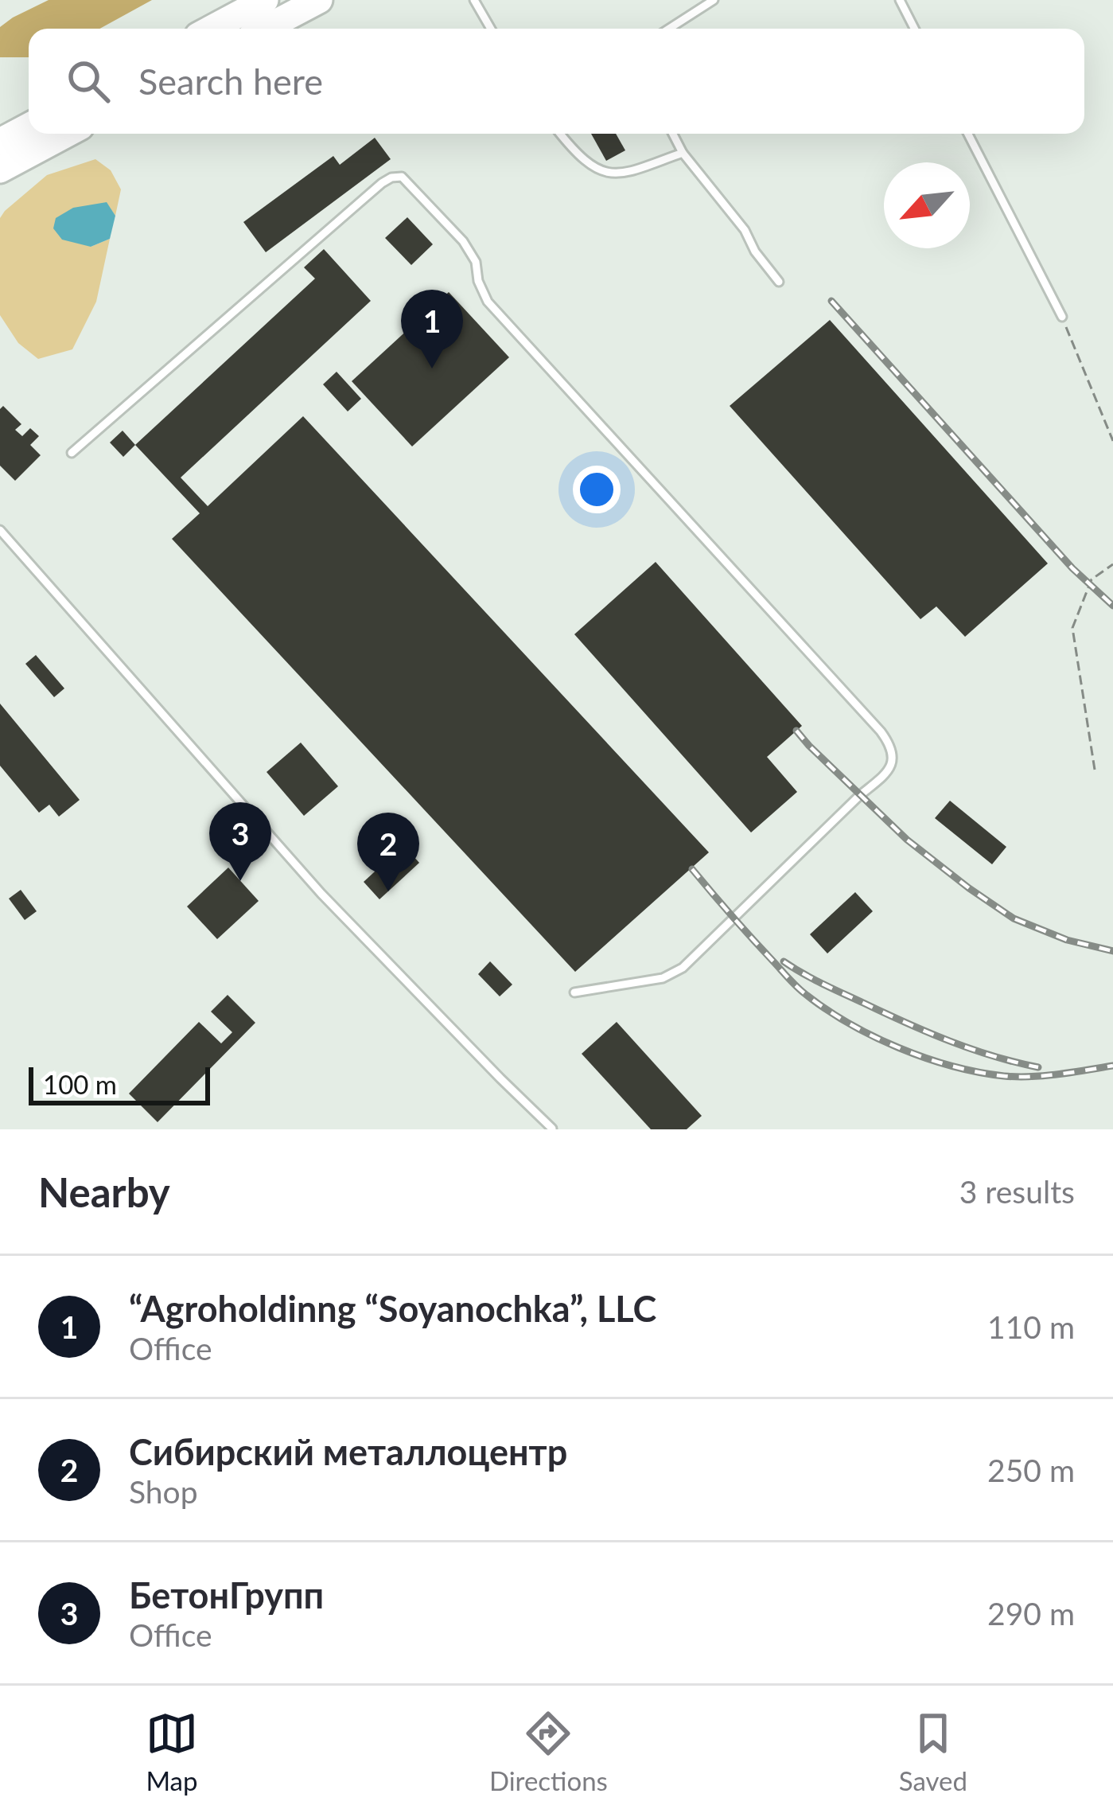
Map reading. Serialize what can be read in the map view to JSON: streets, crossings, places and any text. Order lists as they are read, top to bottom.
{
  "scale_bar": "100 m",
  "north": "bottom left",
  "page": {
    "search": "Search here",
    "pins": ["1", "3", "2"],
    "scale": "100 m",
    "heading": ["Nearby", "3 results"],
    "list": [
      {
        "mark": "1",
        "name": "“Agroholdinng “Soyanochka”, LLC",
        "note": "Office",
        "value": "110 m"
      },
      {
        "mark": "2",
        "name": "Сибирский металлоцентр",
        "note": "Shop",
        "value": "250 m"
      },
      {
        "mark": "3",
        "name": "БетонГрупп",
        "note": "Office",
        "value": "290 m"
      }
    ],
    "nav": ["Map", "Directions", "Saved"]
  }
}
